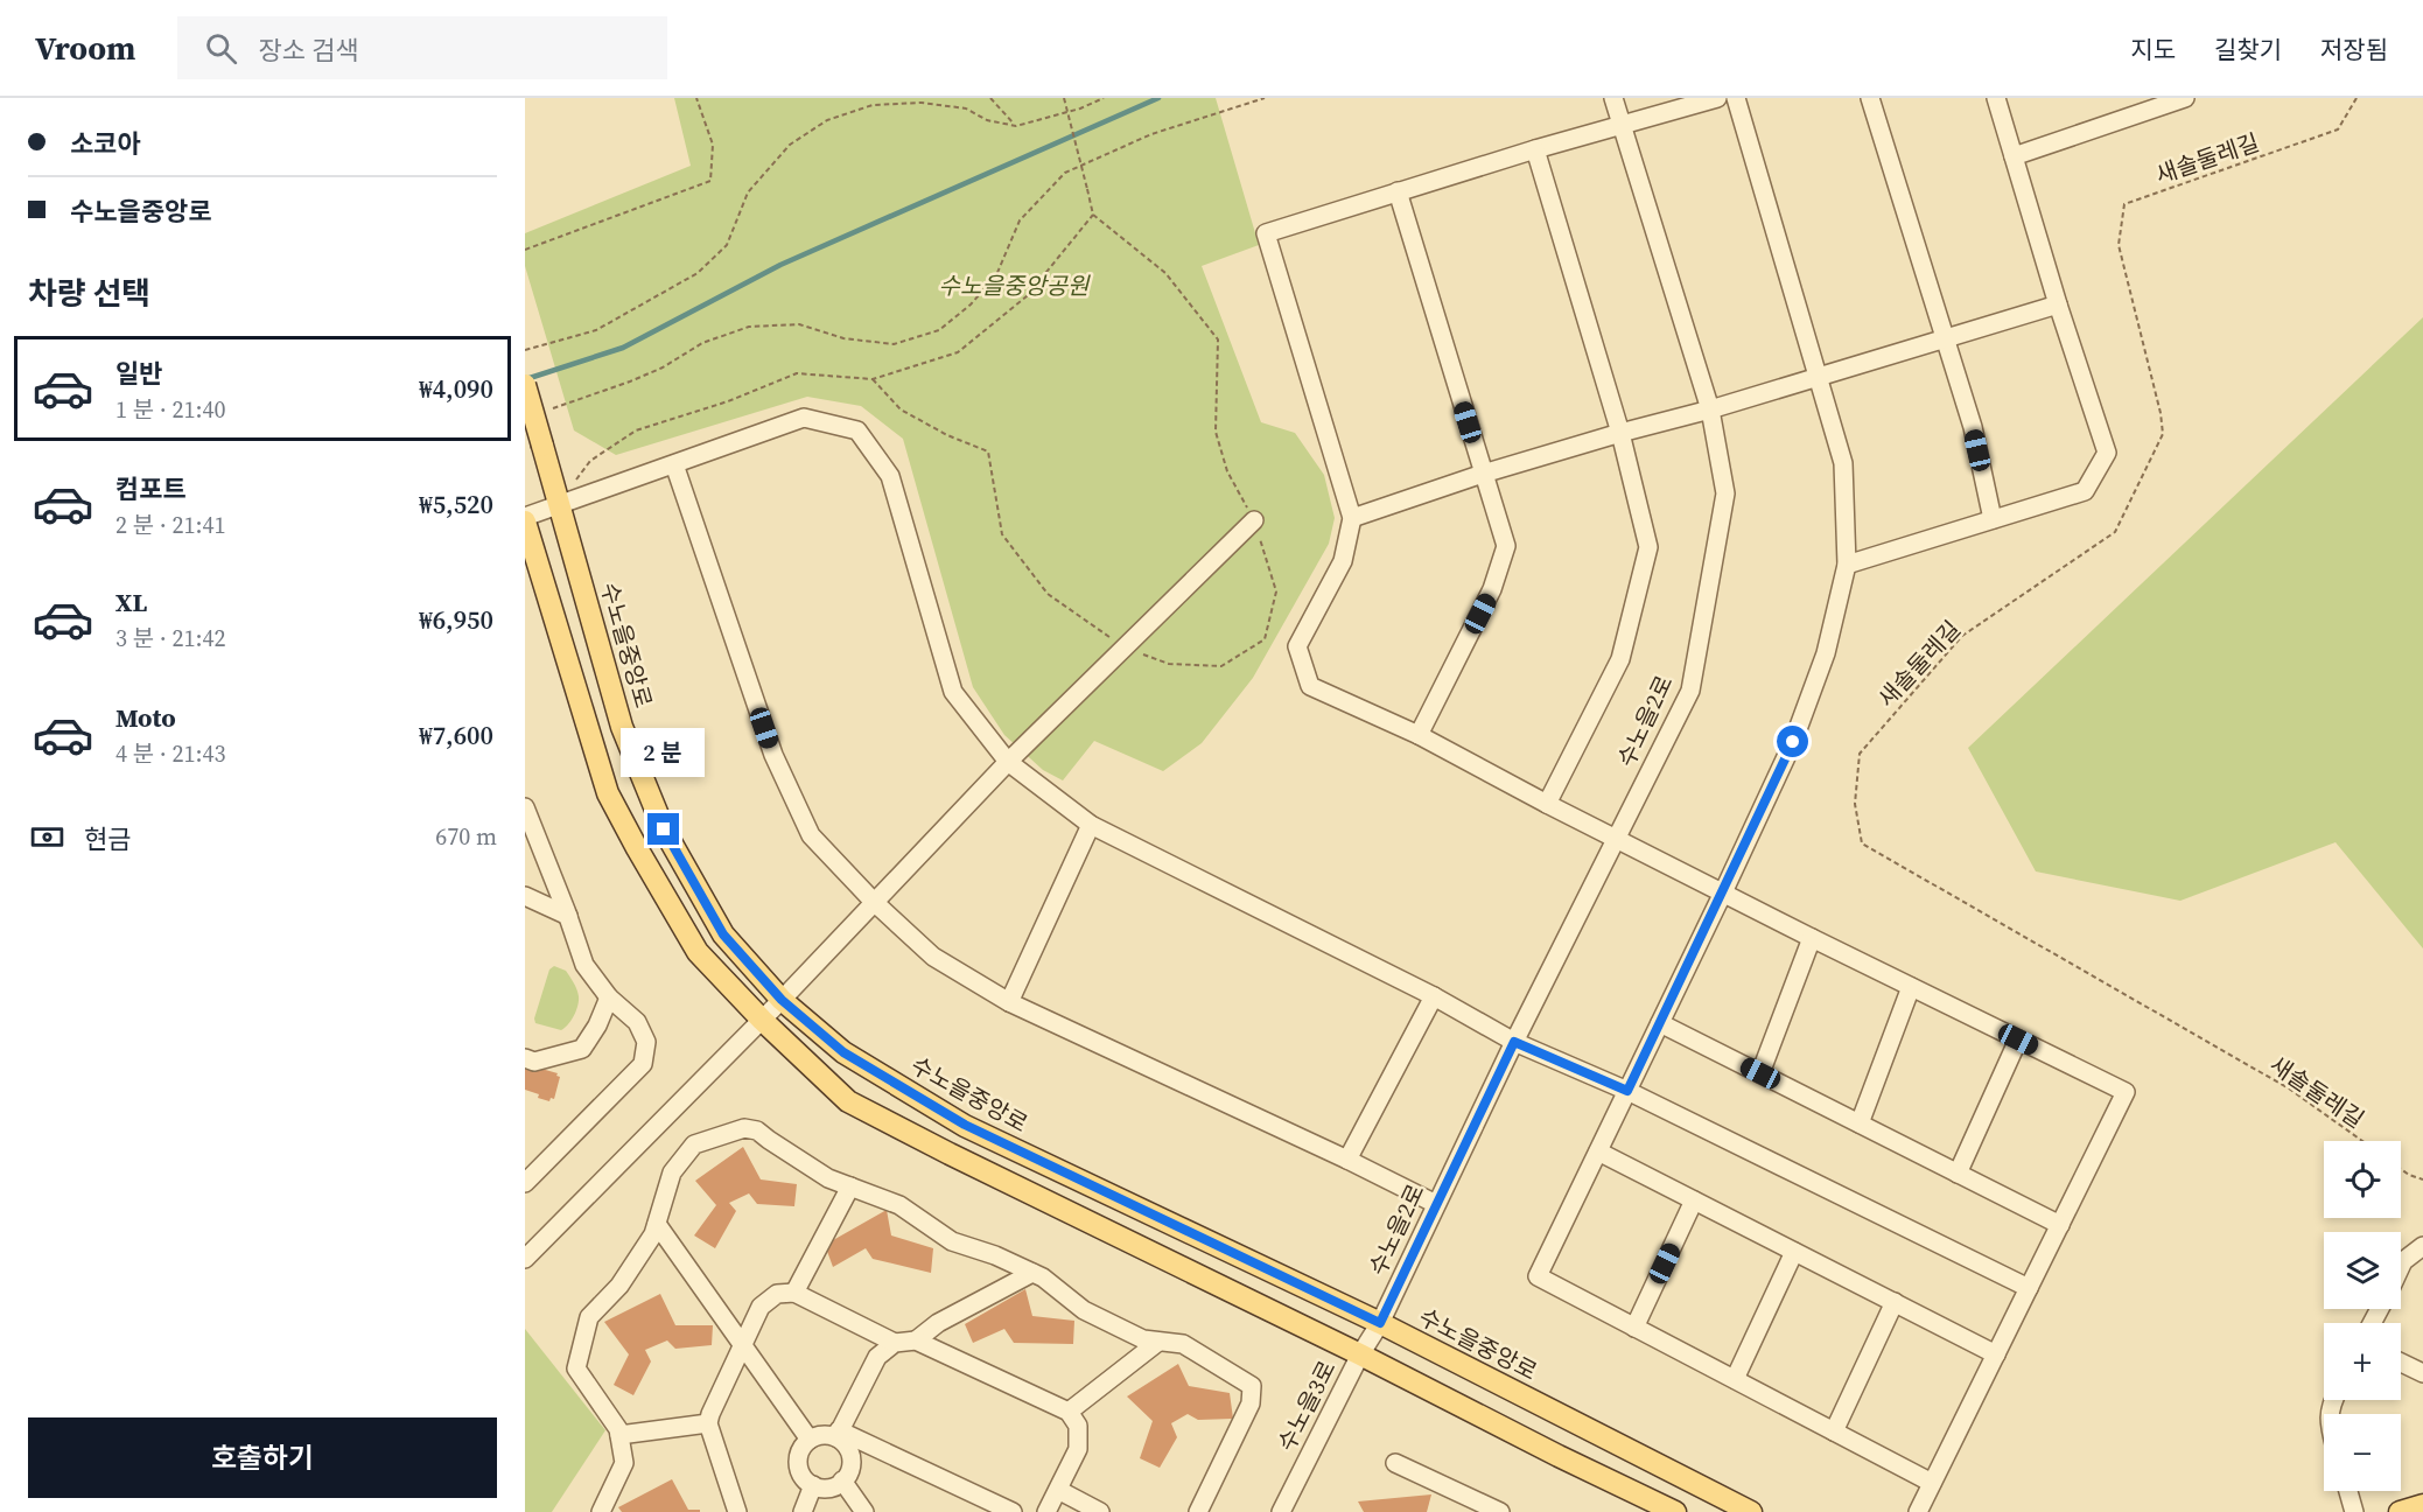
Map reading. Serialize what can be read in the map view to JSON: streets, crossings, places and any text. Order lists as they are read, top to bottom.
{
  "streets": {
    "main road": ["수노을중앙로"],
    "street": ["수노을2로", "수노을3로"],
    "path": ["새솔둘레길"]
  },
  "crossings": [
    ["수노을중앙로", "수노을2로"],
    ["수노을중앙로", "수노을3로"],
    ["수노을2로", "수노을3로"]
  ],
  "parks": ["수노을중앙공원"],
  "page": {
    "header": "Vroom",
    "search": "장소 검색",
    "nav": ["지도", "길찾기", "저장됨"],
    "banner": ["소코아", "수노을중앙로"],
    "heading": "차량 선택",
    "list": [
      {
        "name": "일반",
        "note": "1 분 · 21:40",
        "value": "₩4,090"
      },
      {
        "name": "컴포트",
        "note": "2 분 · 21:41",
        "value": "₩5,520"
      },
      {
        "name": "XL",
        "note": "3 분 · 21:42",
        "value": "₩6,950"
      },
      {
        "name": "Moto",
        "note": "4 분 · 21:43",
        "value": "₩7,600"
      }
    ],
    "bubble": "2 분",
    "pay": ["현금", "670 m"],
    "map_buttons": ["+", "−"],
    "buttons": "호출하기"
  }
}
